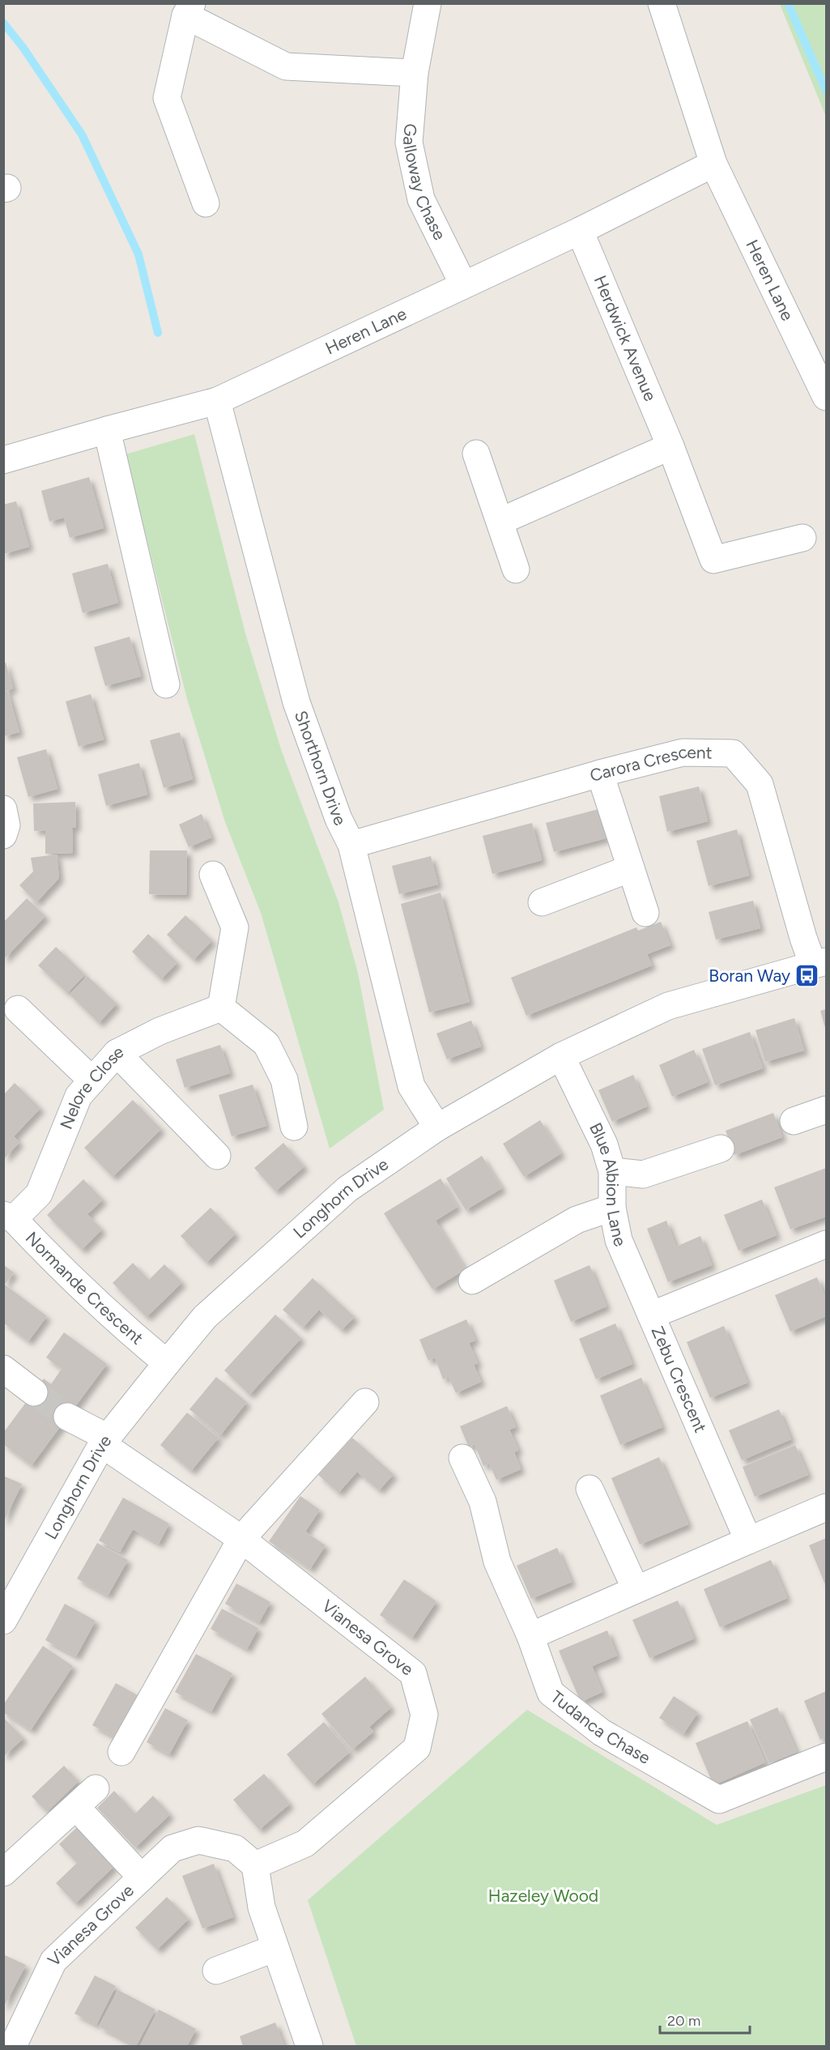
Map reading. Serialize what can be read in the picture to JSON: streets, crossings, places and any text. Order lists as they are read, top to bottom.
{
  "streets": {
    "street": [
      "Galloway Chase",
      "Heren Lane",
      "Herdwick Avenue",
      "Carora Crescent",
      "Shorthorn Drive",
      "Nelore Close",
      "Blue Albion Lane",
      "Longhorn Drive",
      "Normande Crescent",
      "Zebu Crescent",
      "Vianesa Grove",
      "Tudanca Chase"
    ]
  },
  "crossings": [
    ["Galloway Chase", "Heren Lane"],
    ["Heren Lane", "Herdwick Avenue"],
    ["Heren Lane", "Shorthorn Drive"],
    ["Carora Crescent", "Shorthorn Drive"],
    ["Carora Crescent", "Longhorn Drive"],
    ["Shorthorn Drive", "Longhorn Drive"],
    ["Nelore Close", "Normande Crescent"],
    ["Blue Albion Lane", "Longhorn Drive"],
    ["Blue Albion Lane", "Zebu Crescent"],
    ["Longhorn Drive", "Normande Crescent"],
    ["Longhorn Drive", "Vianesa Grove"]
  ],
  "parks": ["Hazeley Wood"],
  "places": {
    "bus stop": ["Boran Way"]
  },
  "scale_bar": "20 m"
}
